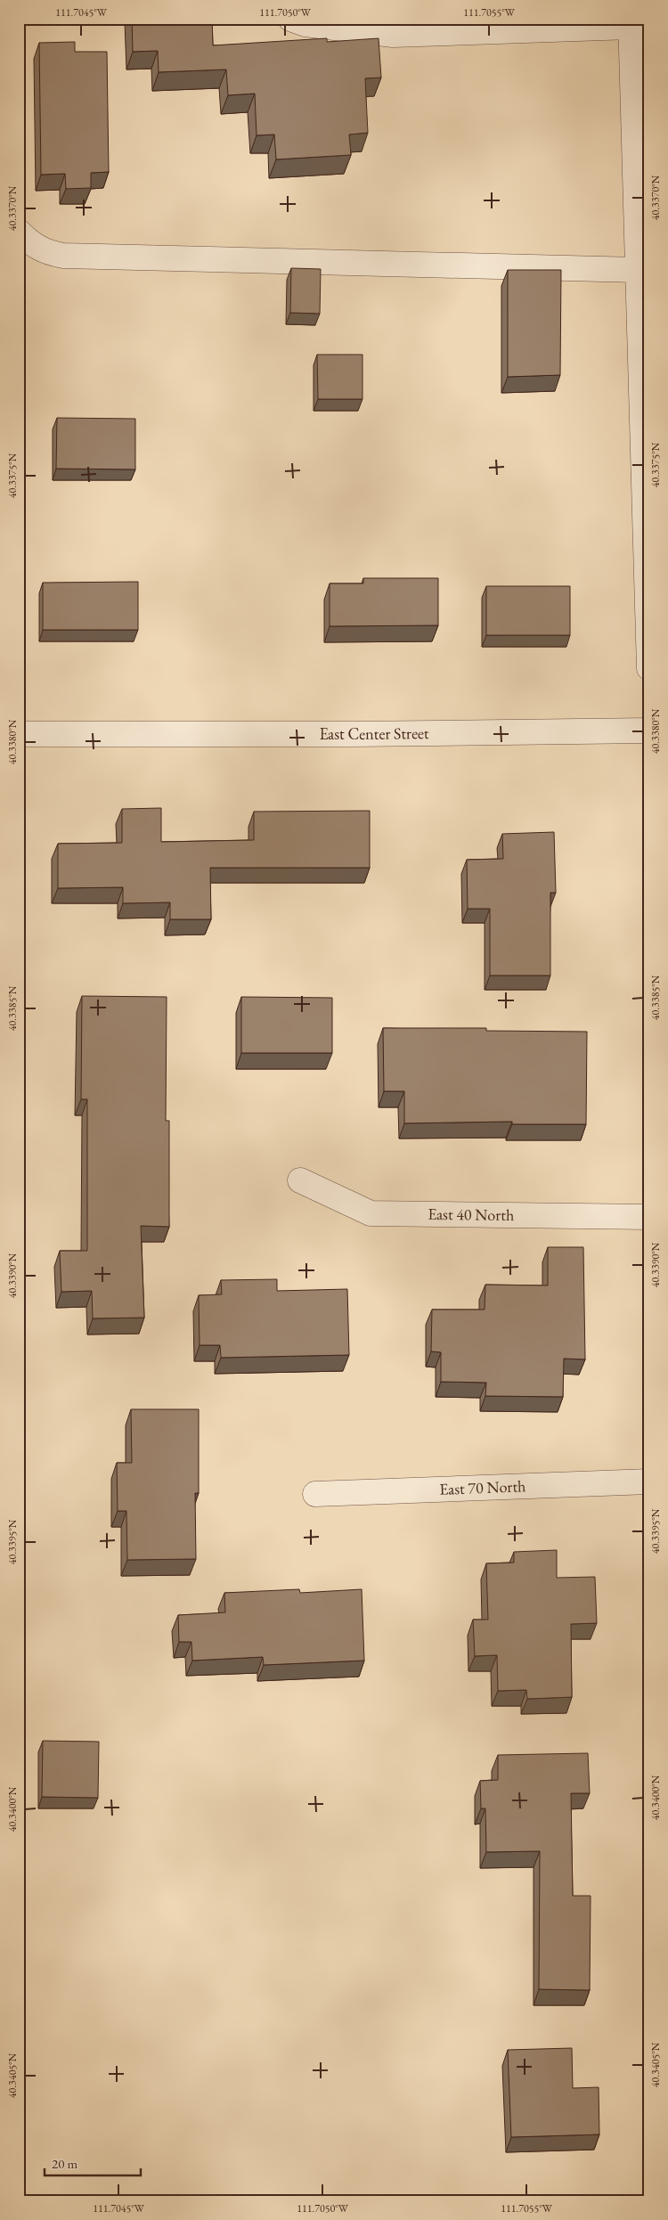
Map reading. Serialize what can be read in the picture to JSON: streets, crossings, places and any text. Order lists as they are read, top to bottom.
{
  "streets": {
    "street": ["East Center Street", "East 40 North", "East 70 North"]
  },
  "scale_bar": "20 m",
  "coordinates": [
    "111.7045°W",
    "111.7050°W",
    "111.7055°W",
    "40.3370°N",
    "40.3375°N",
    "40.3380°N",
    "40.3385°N",
    "40.3390°N",
    "40.3395°N",
    "40.3400°N",
    "40.3405°N"
  ]
}
